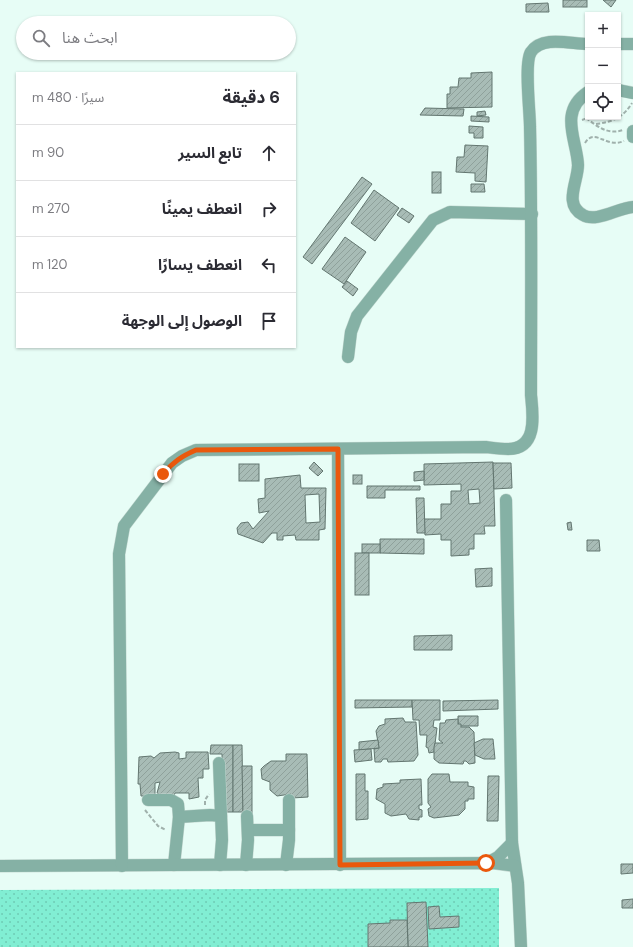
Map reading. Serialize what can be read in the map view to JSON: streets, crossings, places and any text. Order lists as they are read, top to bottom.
{
  "page": {
    "map_buttons": ["+", "−"],
    "search": "ابحث هنا",
    "heading": ["6 دقيقة", "سيرًا · 480 m"],
    "list": [
      ["تابع السير", "90 m"],
      ["انعطف يمينًا", "270 m"],
      ["انعطف يسارًا", "120 m"],
      "الوصول إلى الوجهة"
    ]
  }
}
